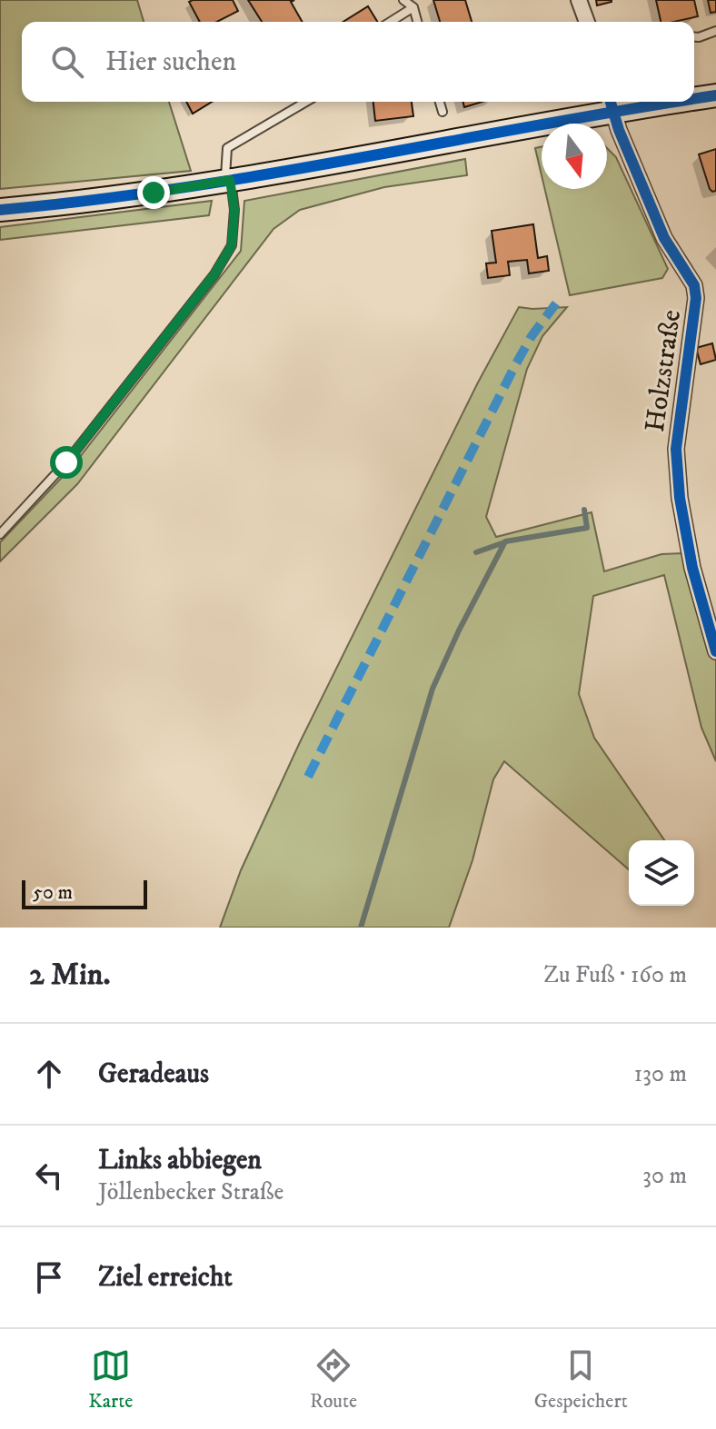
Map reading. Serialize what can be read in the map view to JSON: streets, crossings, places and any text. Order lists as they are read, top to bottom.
{
  "streets": {
    "street": ["Holzstraße"]
  },
  "scale_bar": "50 m",
  "north": "bottom",
  "page": {
    "search": "Hier suchen",
    "scale": "50 m",
    "heading": ["2 Min.", "Zu Fuß · 160 m"],
    "list": [
      ["Geradeaus", "130 m"],
      ["Links abbiegen", "Jöllenbecker Straße", "30 m"],
      "Ziel erreicht"
    ],
    "nav": ["Karte", "Route", "Gespeichert"]
  }
}
